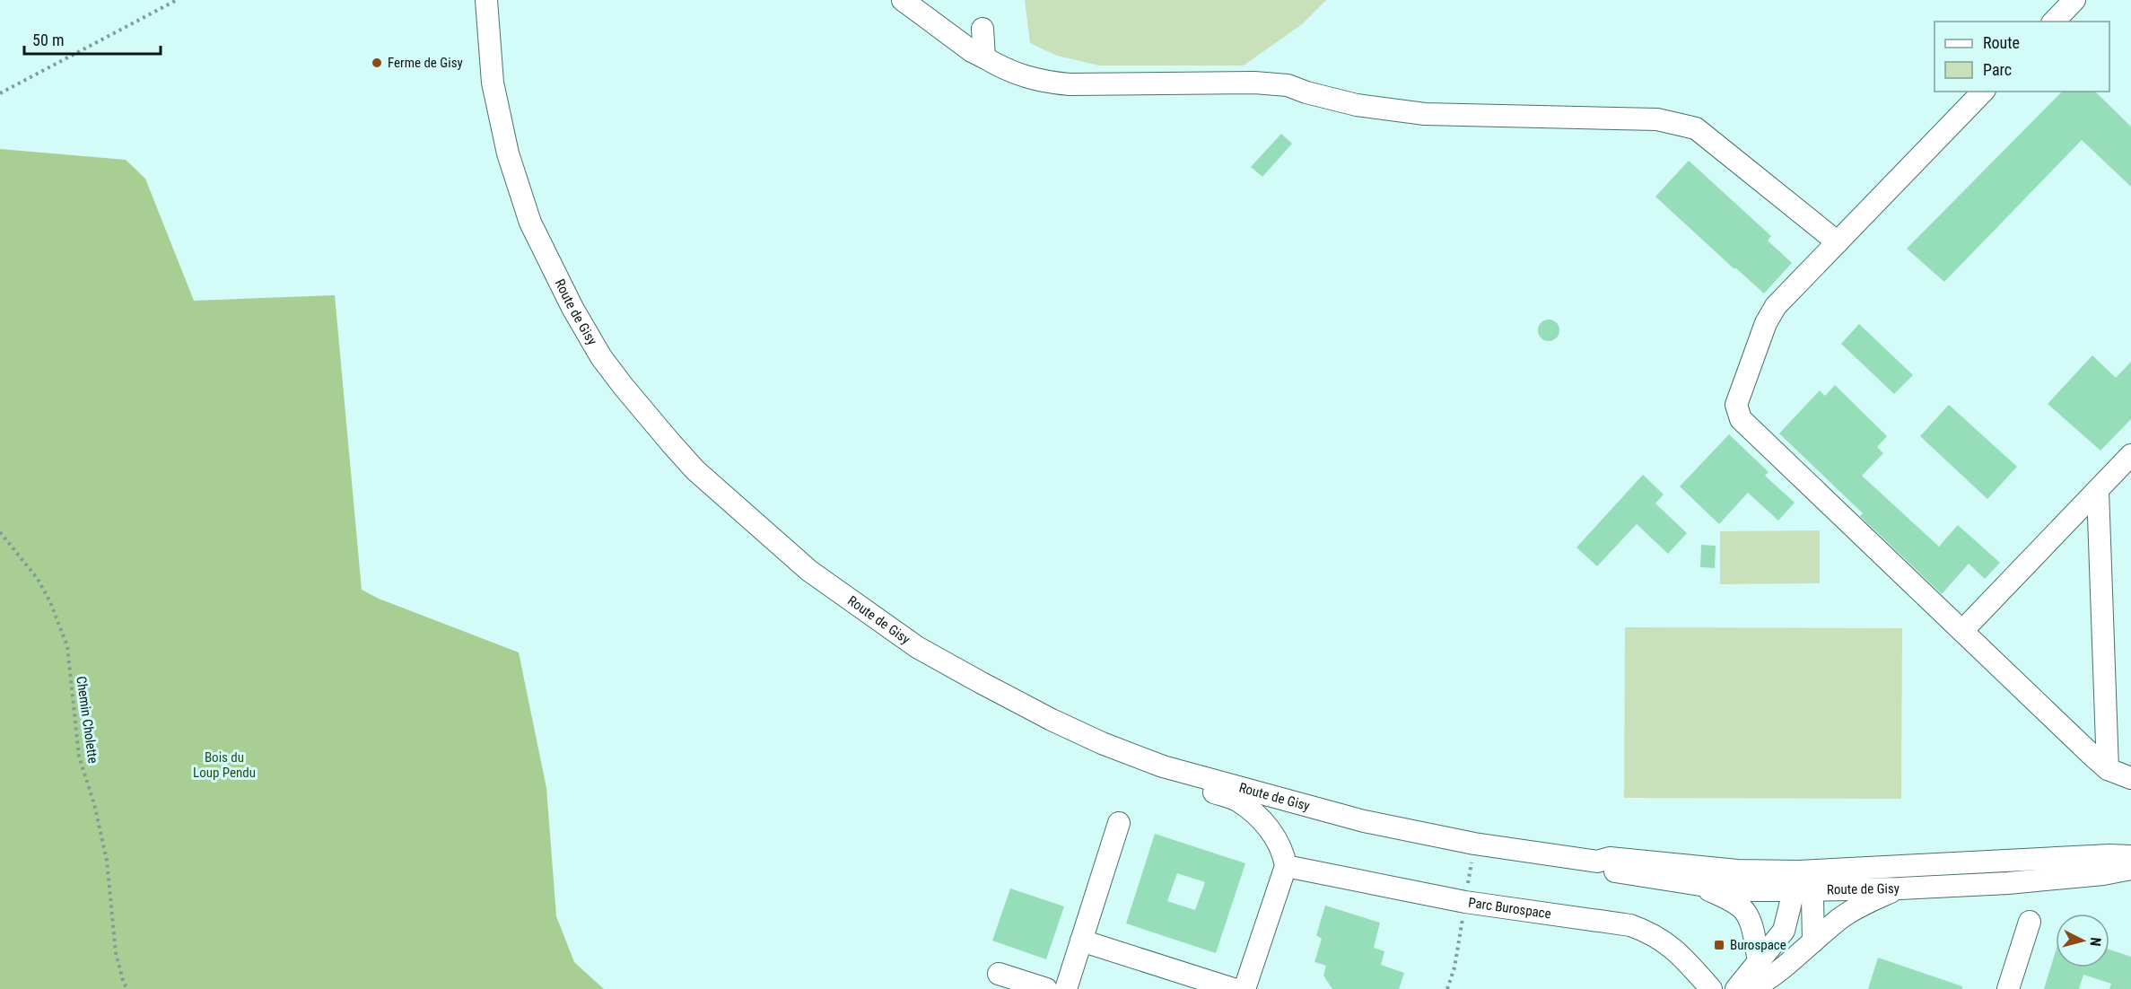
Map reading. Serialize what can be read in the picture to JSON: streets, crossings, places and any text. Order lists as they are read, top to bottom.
{
  "streets": {
    "street": ["Route de Gisy", "Parc Burospace"],
    "path": ["Chemin Cholette"]
  },
  "parks": ["Bois du Loup Pendu"],
  "places": {
    "other": ["Ferme de Gisy"],
    "transit": ["Burospace"]
  },
  "legend": ["Route", "Parc"],
  "scale_bar": "50 m",
  "north": "right"
}
